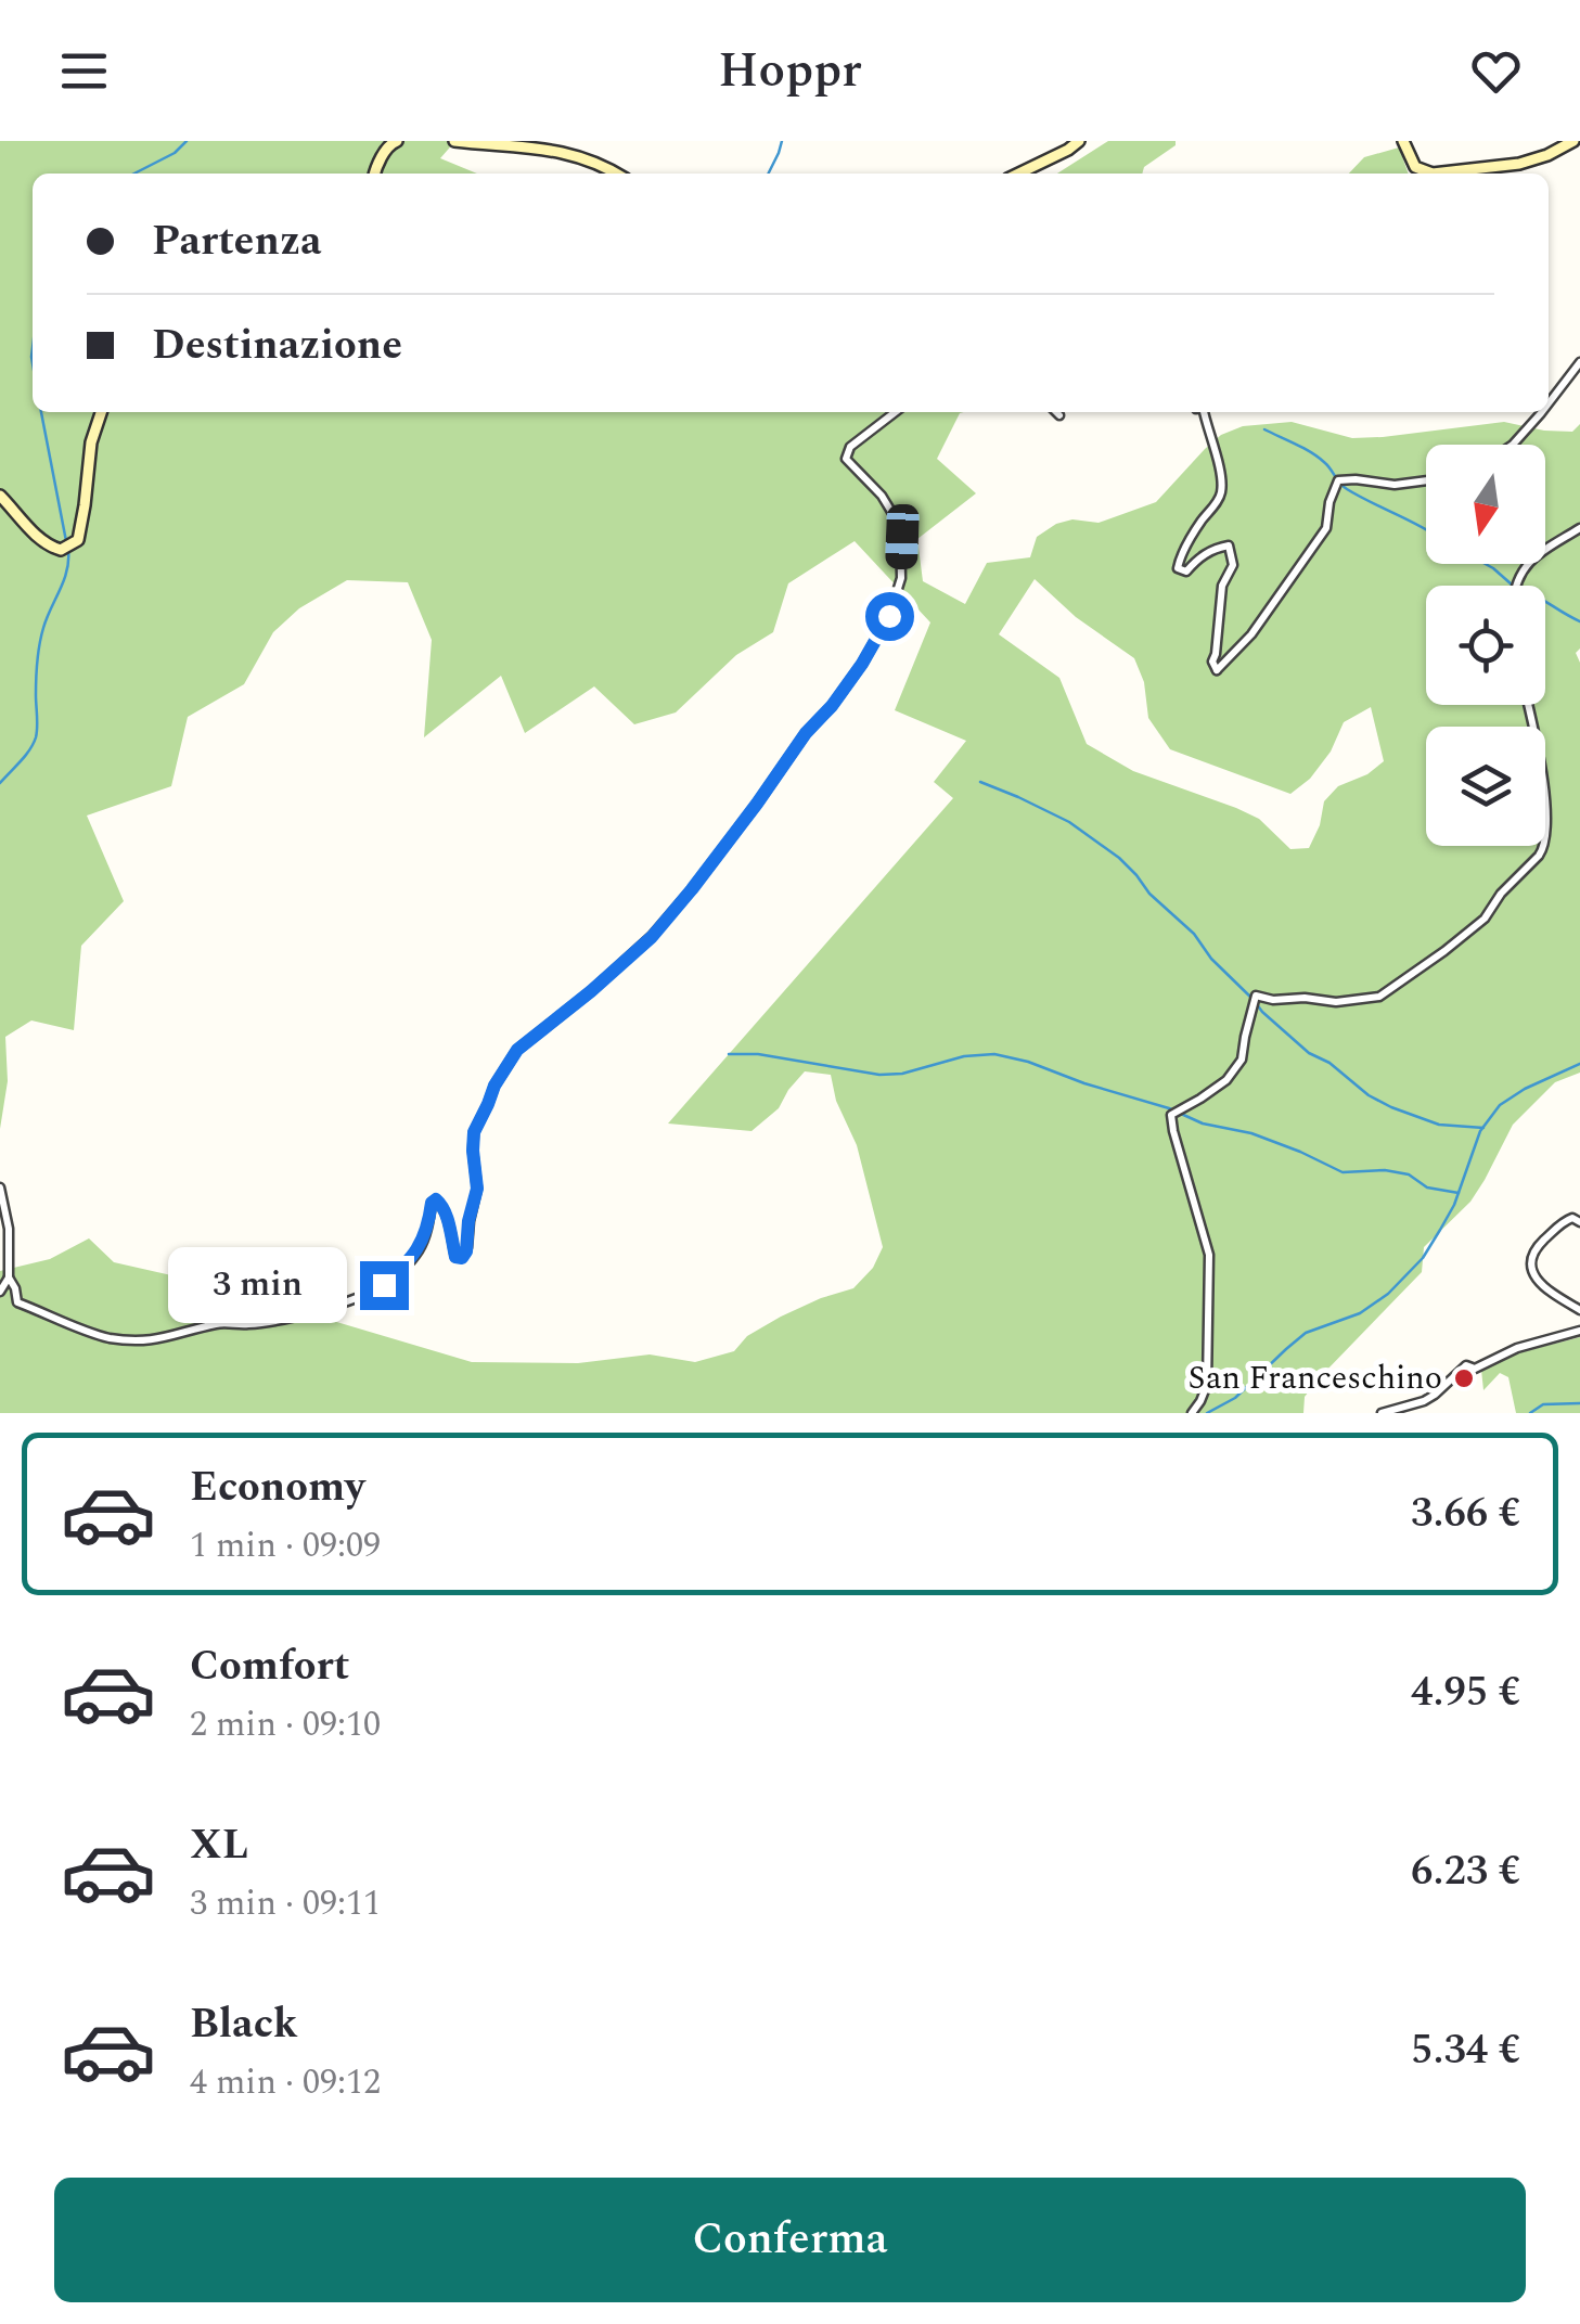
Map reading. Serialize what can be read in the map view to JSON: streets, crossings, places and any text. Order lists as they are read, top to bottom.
{
  "places": ["San Franceschino"],
  "north": "bottom",
  "page": {
    "header": "Hoppr",
    "banner": ["Partenza", "Destinazione"],
    "bubble": "3 min",
    "list": [
      {
        "name": "Economy",
        "note": "1 min · 09:09",
        "value": "3.66 €"
      },
      {
        "name": "Comfort",
        "note": "2 min · 09:10",
        "value": "4.95 €"
      },
      {
        "name": "XL",
        "note": "3 min · 09:11",
        "value": "6.23 €"
      },
      {
        "name": "Black",
        "note": "4 min · 09:12",
        "value": "5.34 €"
      }
    ],
    "buttons": "Conferma"
  }
}
